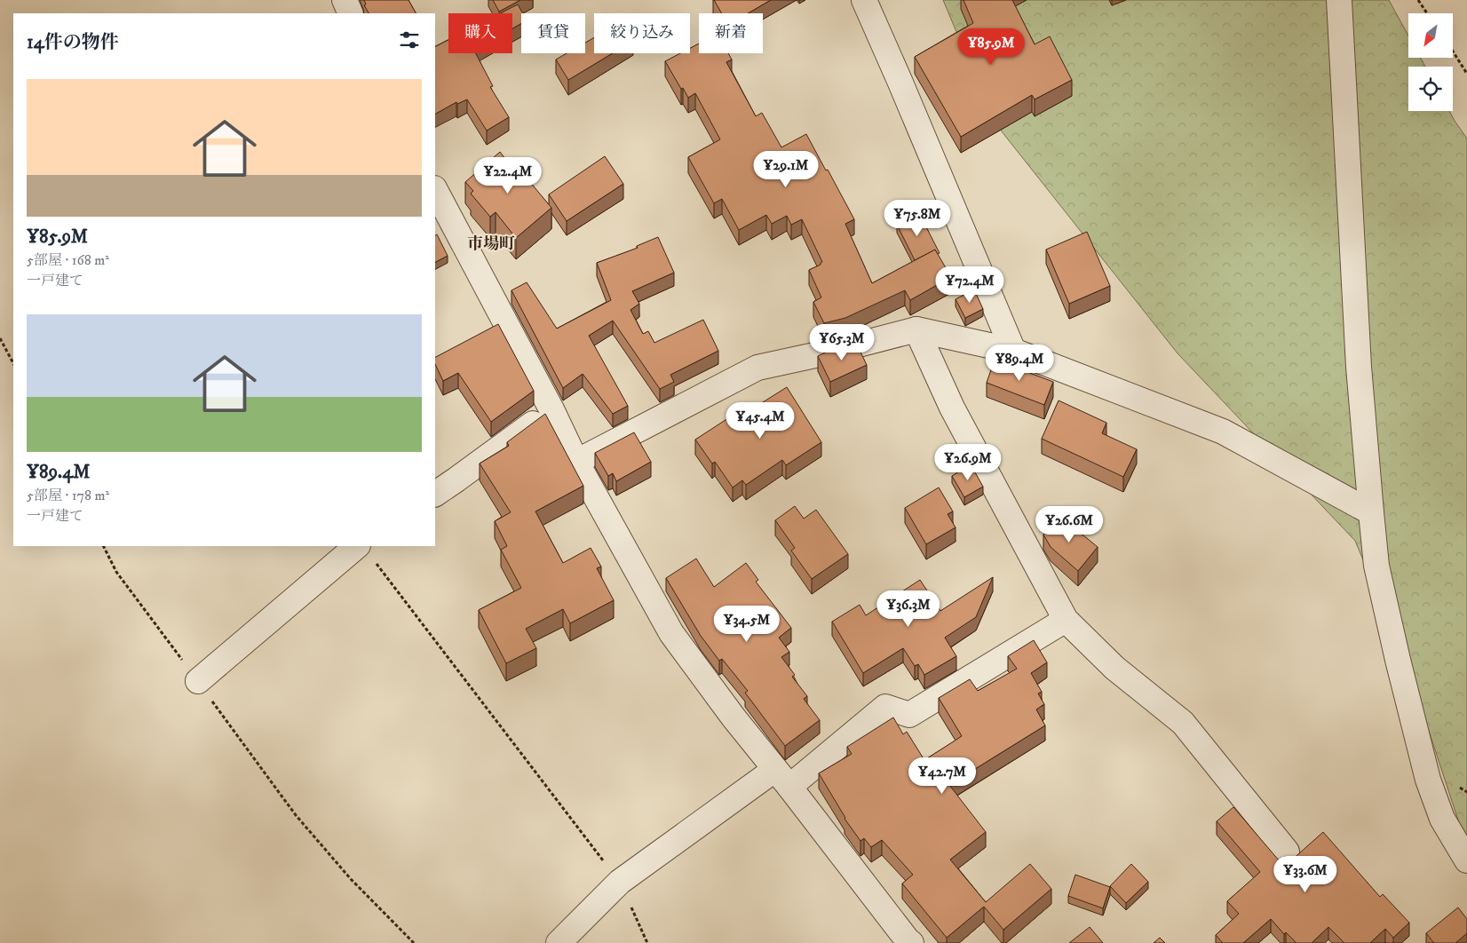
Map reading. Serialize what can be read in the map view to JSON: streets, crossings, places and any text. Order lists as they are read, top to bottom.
{
  "districts": ["市場町"],
  "north": "bottom left",
  "page": {
    "chip": [
      "購入",
      "賃貸",
      "絞り込み",
      "新着"
    ],
    "heading": "14件の物件",
    "price": [
      "¥85.9M",
      "¥29.1M",
      "¥22.4M",
      "¥75.8M",
      "¥72.4M",
      "¥65.3M",
      "¥89.4M",
      "¥45.4M",
      "¥26.9M",
      "¥26.6M",
      "¥36.3M",
      "¥34.5M",
      "¥42.7M",
      "¥33.6M"
    ],
    "list": [
      {
        "name": "¥85.9M",
        "note": "5部屋 · 168 m² · 一戸建て"
      },
      {
        "name": "¥89.4M",
        "note": "5部屋 · 178 m² · 一戸建て"
      }
    ]
  }
}
